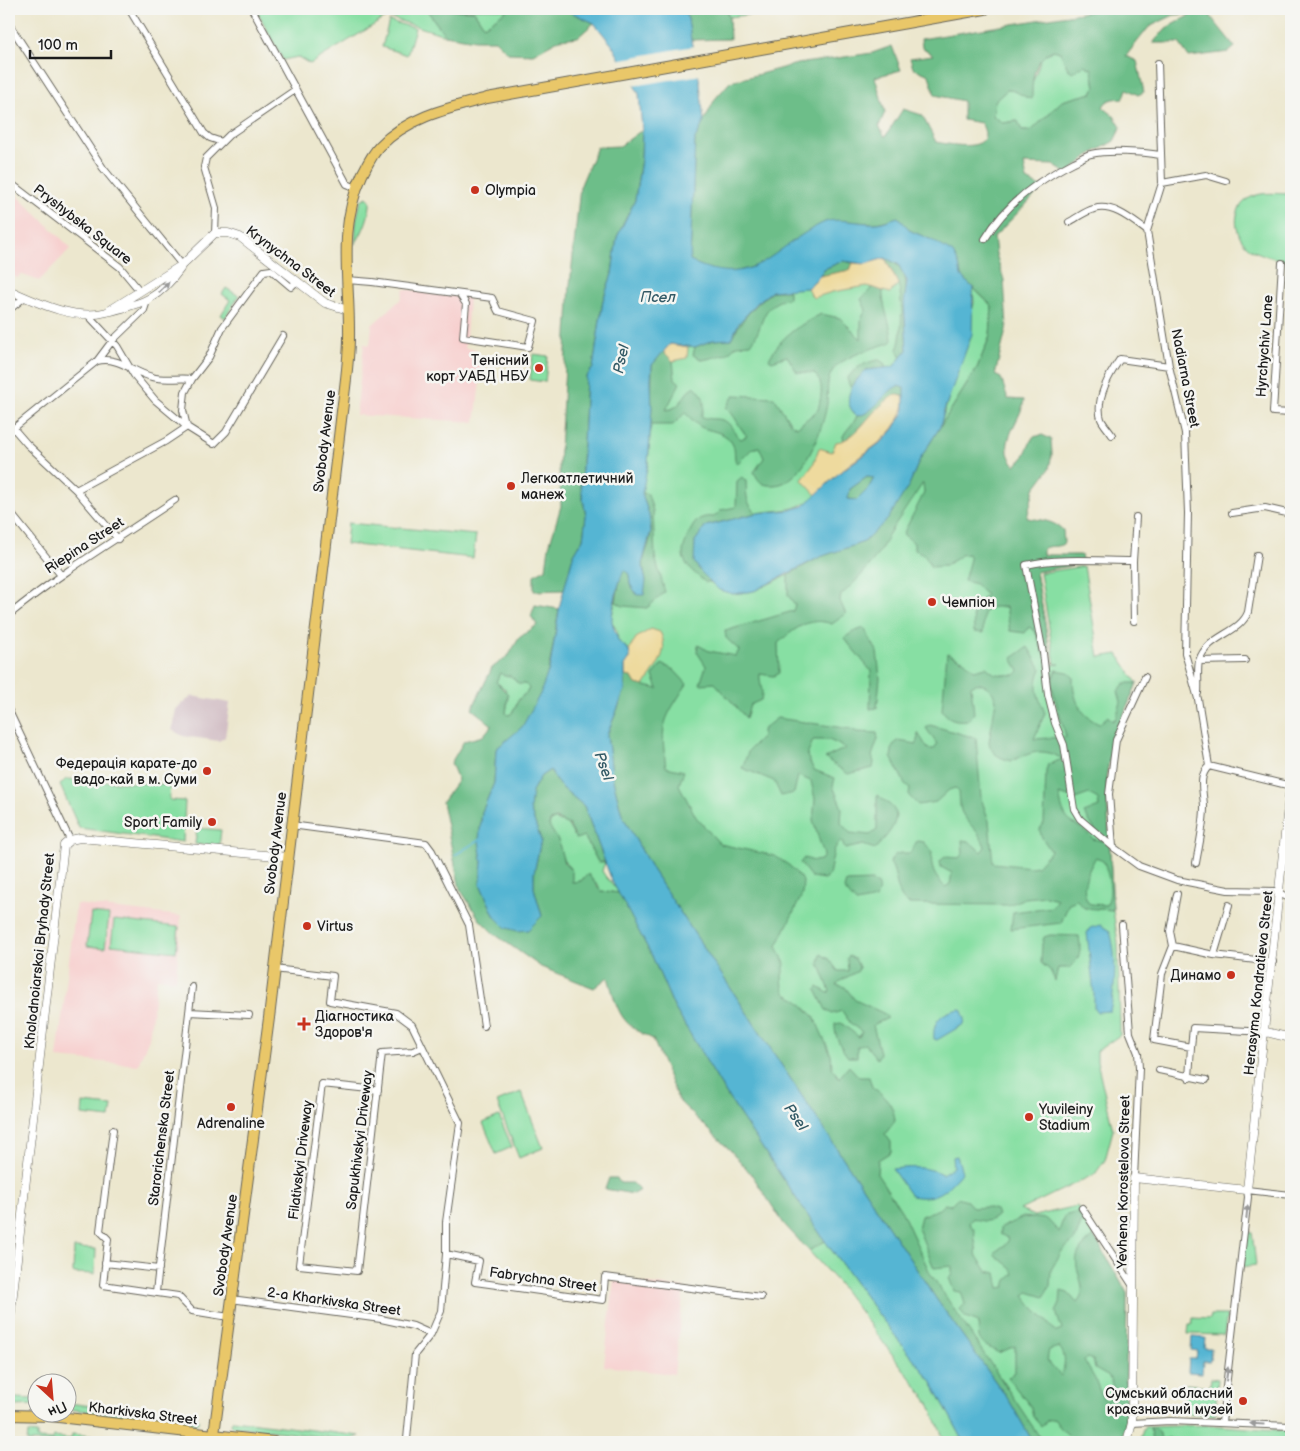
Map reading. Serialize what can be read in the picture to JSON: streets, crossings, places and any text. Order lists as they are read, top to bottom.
{
  "streets": {
    "main road": ["Svobody Avenue", "Kharkivska Street"],
    "street": [
      "Pryshybska Square",
      "Krynychna Street",
      "Hyrchychiv Lane",
      "Nadiarna Street",
      "Riepina Street",
      "Kholodnoiarskoi Bryhady Street",
      "Herasyma Kondratieva Street",
      "Starorichenska Street",
      "Sapukhivskyi Driveway",
      "Filativskyi Driveway",
      "Yevhena Korostelova Street",
      "Fabrychna Street",
      "2-a Kharkivska Street"
    ]
  },
  "crossings": [
    ["Krynychna Street", "Svobody Avenue"],
    ["Svobody Avenue", "2-a Kharkivska Street"],
    ["Svobody Avenue", "Kharkivska Street"],
    ["Sapukhivskyi Driveway", "Filativskyi Driveway"]
  ],
  "water": ["Псел", "Psel"],
  "places": {
    "other": [
      "Olympia",
      "Тенісний корт УАБД НБУ",
      "Легкоатлетичний манеж",
      "Чемпіон",
      "Федерація карате-до вадо-кай в м. Суми",
      "Sport Family",
      "Virtus",
      "Динамо",
      "Adrenaline",
      "Yuvileiny Stadium",
      "Сумський обласний краєзнавчий музей"
    ],
    "health": ["Діагностика Здоров'я"]
  },
  "scale_bar": "100 m",
  "north": "bottom right"
}
